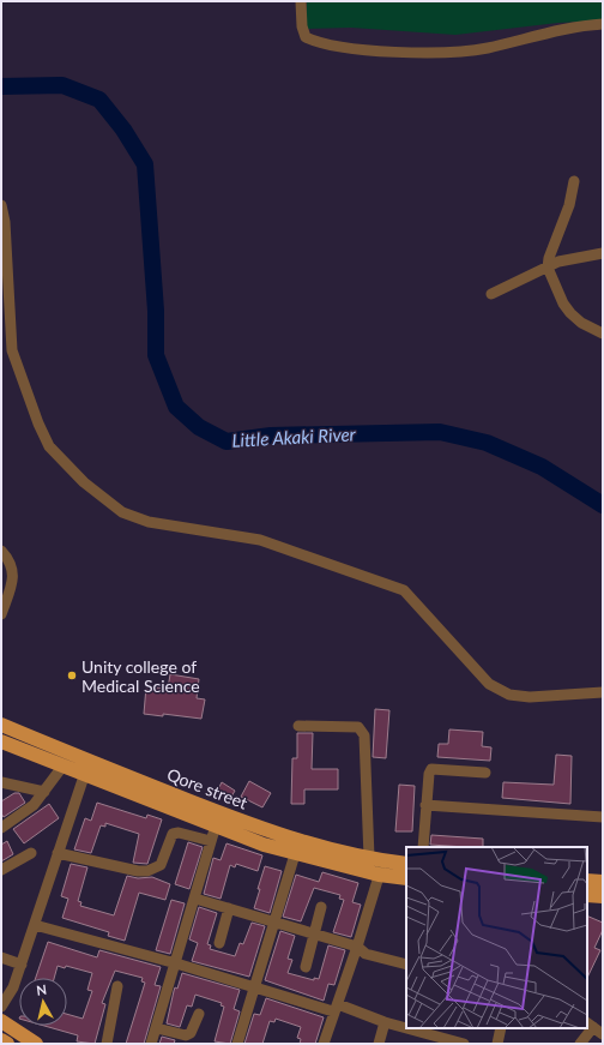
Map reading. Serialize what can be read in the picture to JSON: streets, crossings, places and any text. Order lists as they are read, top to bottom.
{
  "streets": {
    "main road": ["Qore street"]
  },
  "water": ["Little Akaki River"],
  "places": ["Unity college of Medical Science"],
  "north": "top"
}
